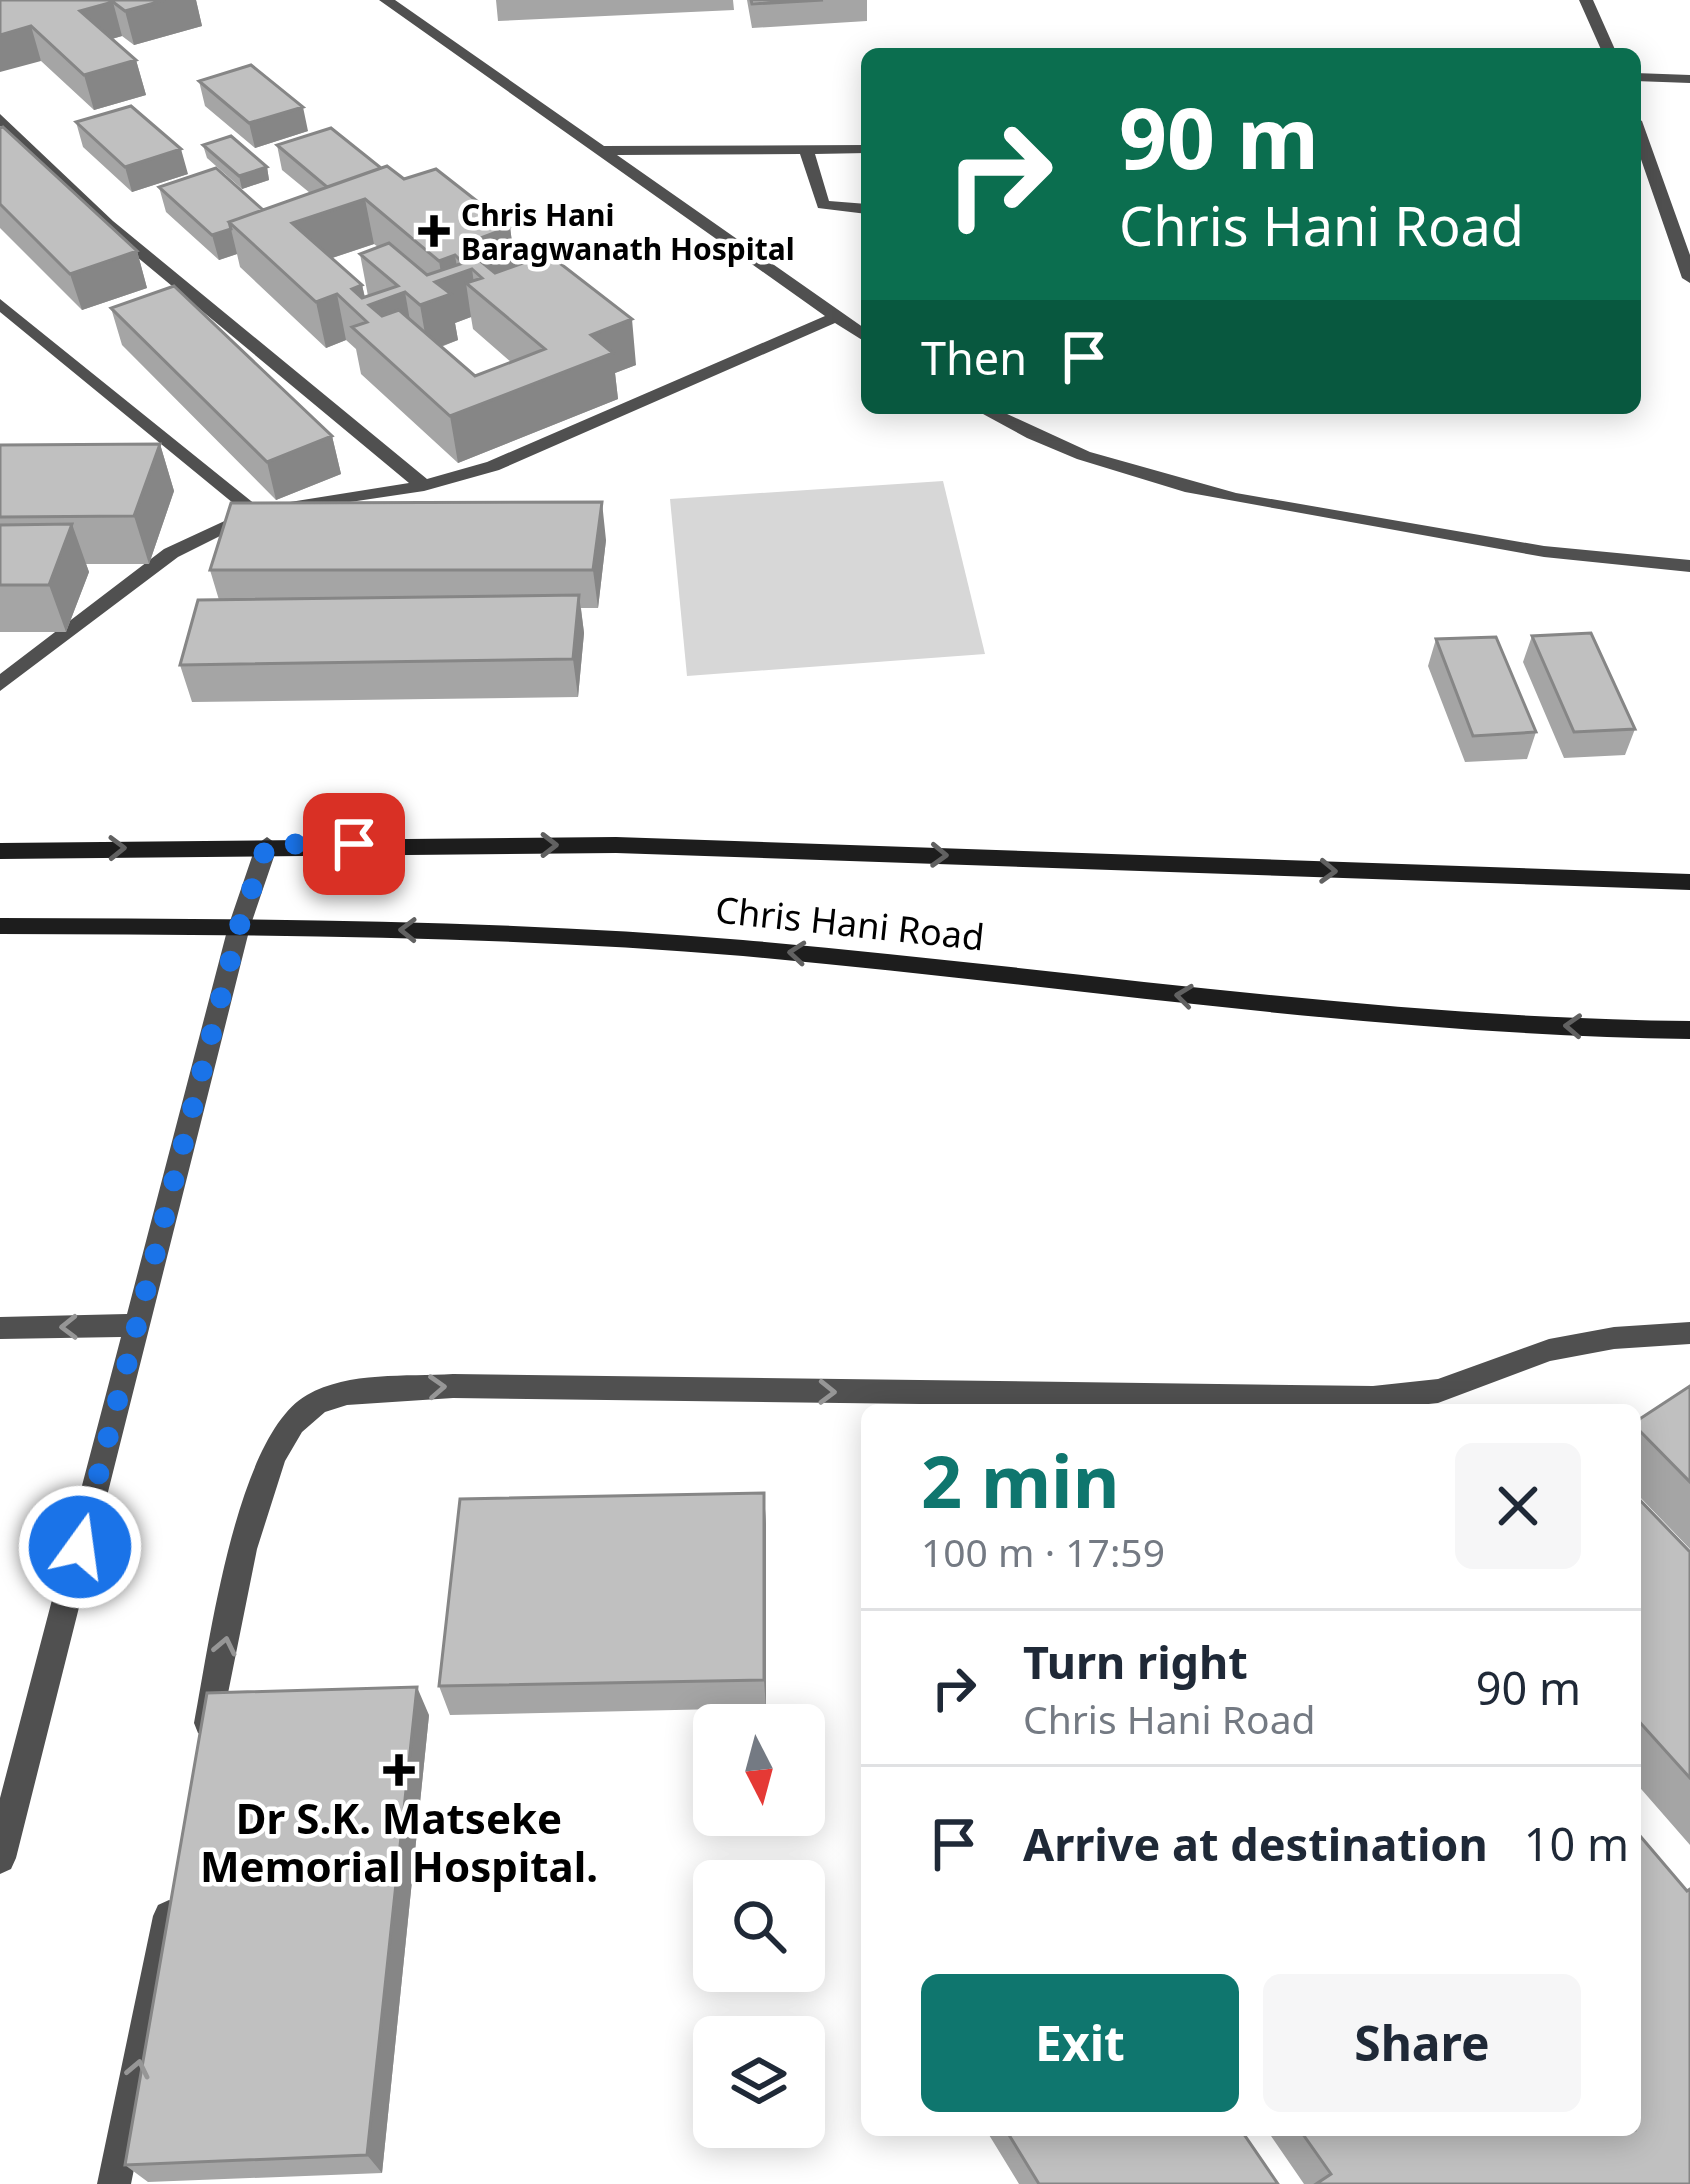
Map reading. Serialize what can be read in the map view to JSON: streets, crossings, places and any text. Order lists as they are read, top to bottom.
{
  "streets": {
    "main road": ["Chris Hani Road"]
  },
  "places": {
    "health": ["Chris Hani Baragwanath Hospital", "Dr S.K. Matseke Memorial Hospital."]
  },
  "north": "bottom",
  "page": {
    "turn": ["90 m", "Chris Hani Road"],
    "then": "Then",
    "heading": ["2 min", "100 m · 17:59"],
    "list": [
      {
        "name": "Turn right",
        "note": "Chris Hani Road",
        "value": "90 m"
      },
      {
        "name": "Arrive at destination",
        "value": "10 m"
      }
    ],
    "buttons": ["Exit", "Share"]
  }
}
